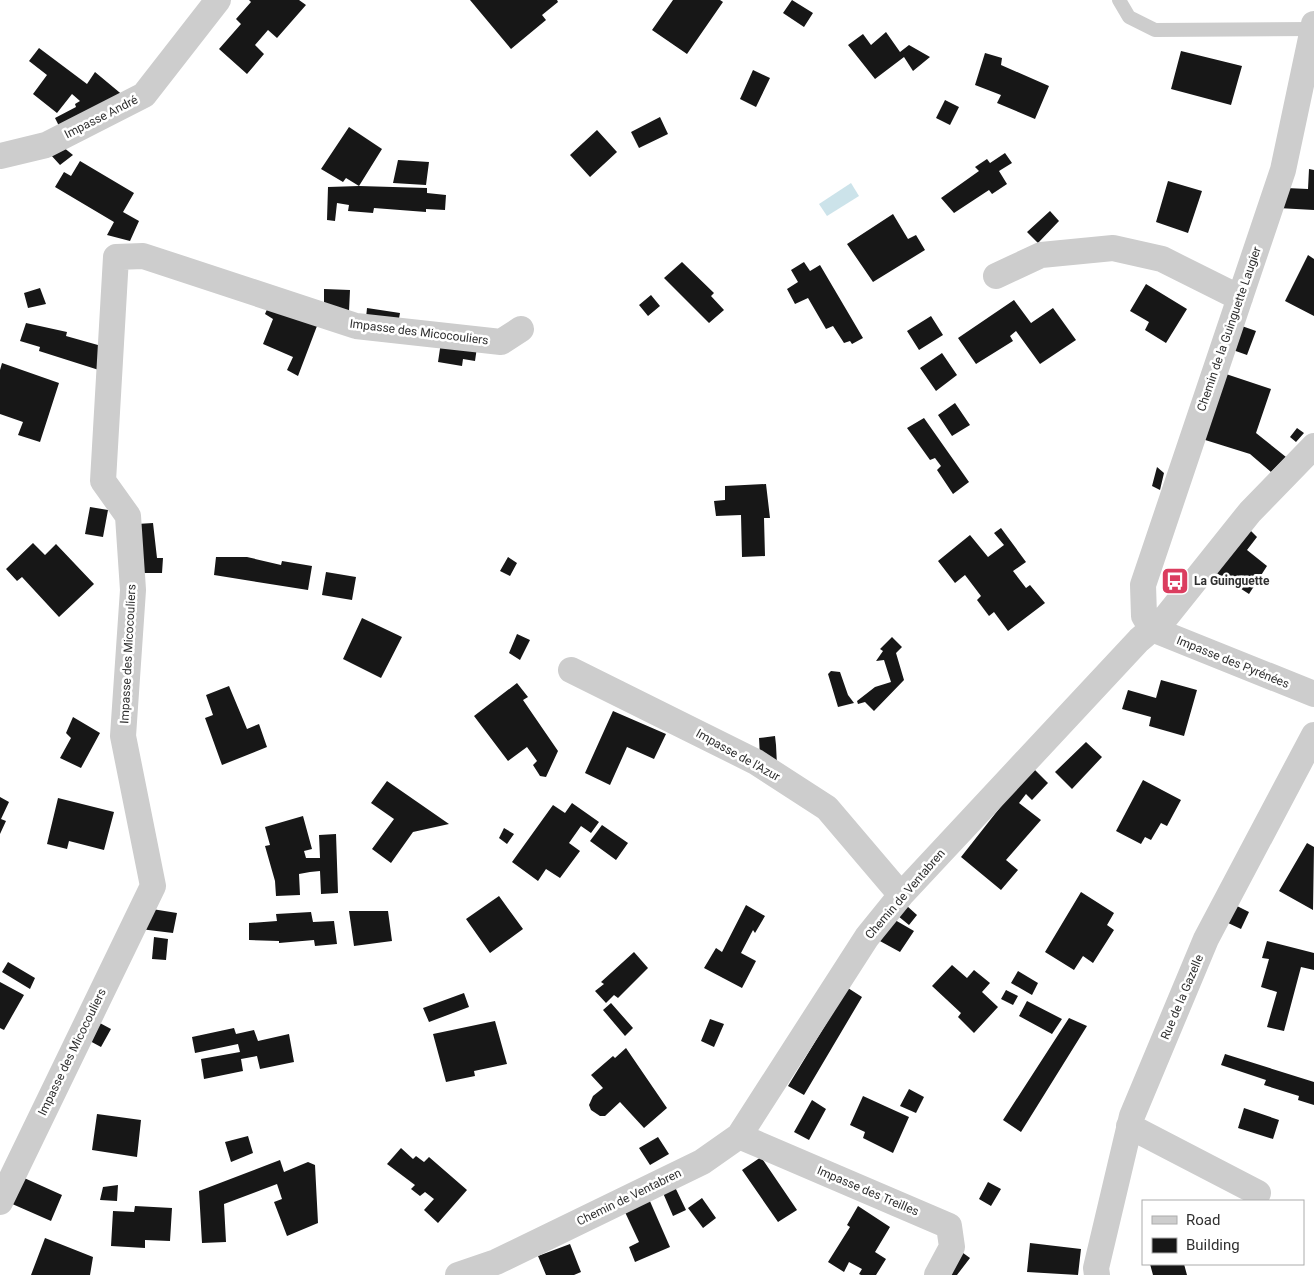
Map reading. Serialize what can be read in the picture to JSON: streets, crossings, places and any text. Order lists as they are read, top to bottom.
{
  "streets": {
    "street": [
      "Impasse André",
      "Chemin de la Guinguette Laugier",
      "Impasse des Micocouliers",
      "Impasse des Pyrénées",
      "Impasse de l'Azur",
      "Chemin de Ventabren",
      "Rue de la Gazelle",
      "Impasse des Treilles"
    ]
  },
  "crossings": [
    ["Chemin de la Guinguette Laugier", "Impasse des Pyrénées"],
    ["Chemin de la Guinguette Laugier", "Chemin de Ventabren"],
    ["Impasse des Pyrénées", "Chemin de Ventabren"],
    ["Impasse de l'Azur", "Chemin de Ventabren"],
    ["Chemin de Ventabren", "Impasse des Treilles"]
  ],
  "places": {
    "bus stop": ["La Guinguette"]
  },
  "legend": ["Road", "Building"]
}
